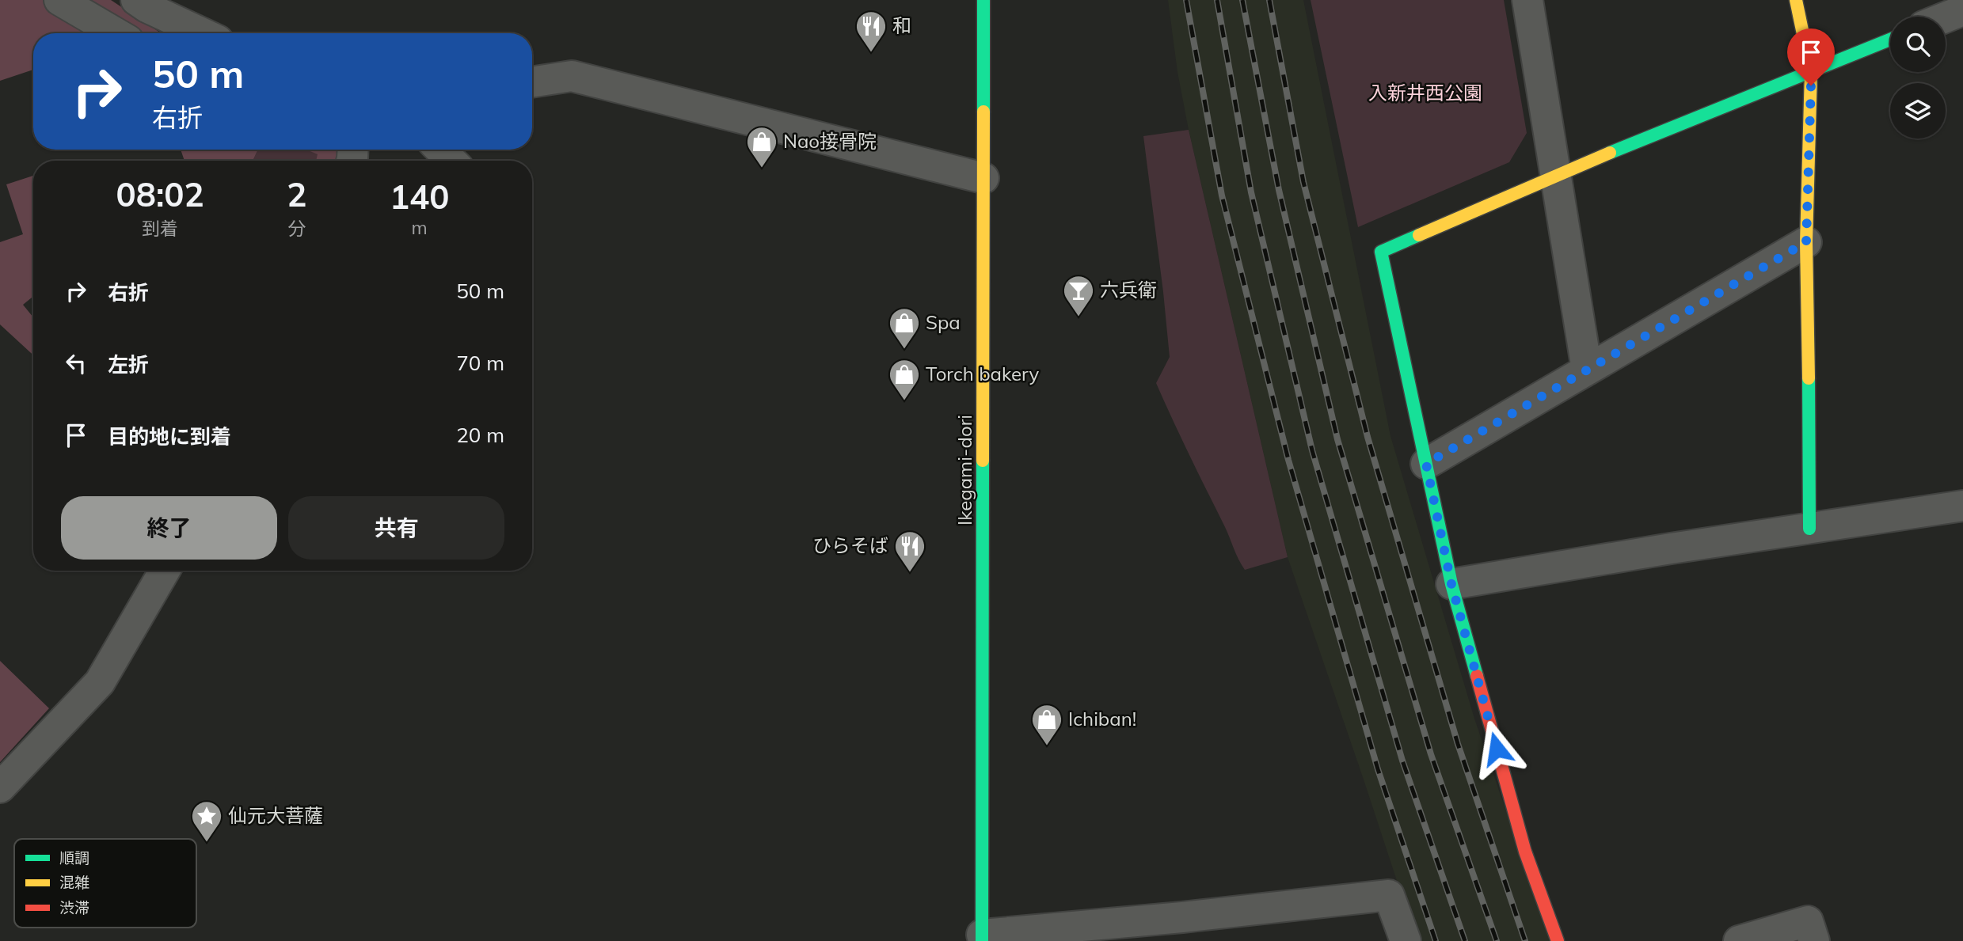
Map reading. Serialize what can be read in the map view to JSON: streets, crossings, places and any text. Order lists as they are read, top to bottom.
{
  "streets": {
    "street": ["Ikegami-dori"]
  },
  "parks": ["入新井西公園"],
  "places": {
    "restaurant": ["和", "ひらそば"],
    "shop": [
      "Nao接骨院",
      "Spa",
      "Torch bakery",
      "Ichiban!"
    ],
    "bar": ["六兵衛"],
    "place": ["仙元大菩薩"]
  },
  "legend": ["順調", "混雑", "渋滞"],
  "page": {
    "turn": ["50 m", "右折"],
    "eta": [
      "08:02",
      "到着",
      "2",
      "分",
      "140",
      "m"
    ],
    "list": [
      {
        "name": "右折",
        "value": "50 m"
      },
      {
        "name": "左折",
        "value": "70 m"
      },
      {
        "name": "目的地に到着",
        "value": "20 m"
      }
    ],
    "buttons": ["終了", "共有"]
  }
}
